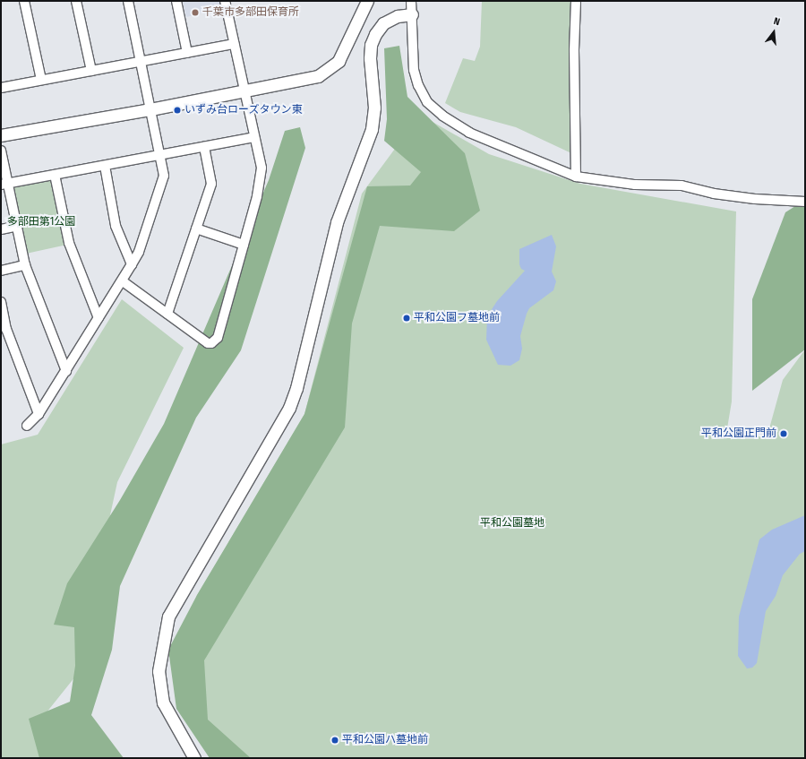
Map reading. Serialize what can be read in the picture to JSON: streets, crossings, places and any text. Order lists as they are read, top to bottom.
{
  "parks": ["多部田第1公園", "平和公園墓地"],
  "places": [
    "千葉市多部田保育所",
    "いずみ台ローズタウン東",
    "平和公園フ墓地前",
    "平和公園正門前",
    "平和公園ハ墓地前"
  ],
  "north": "top"
}
